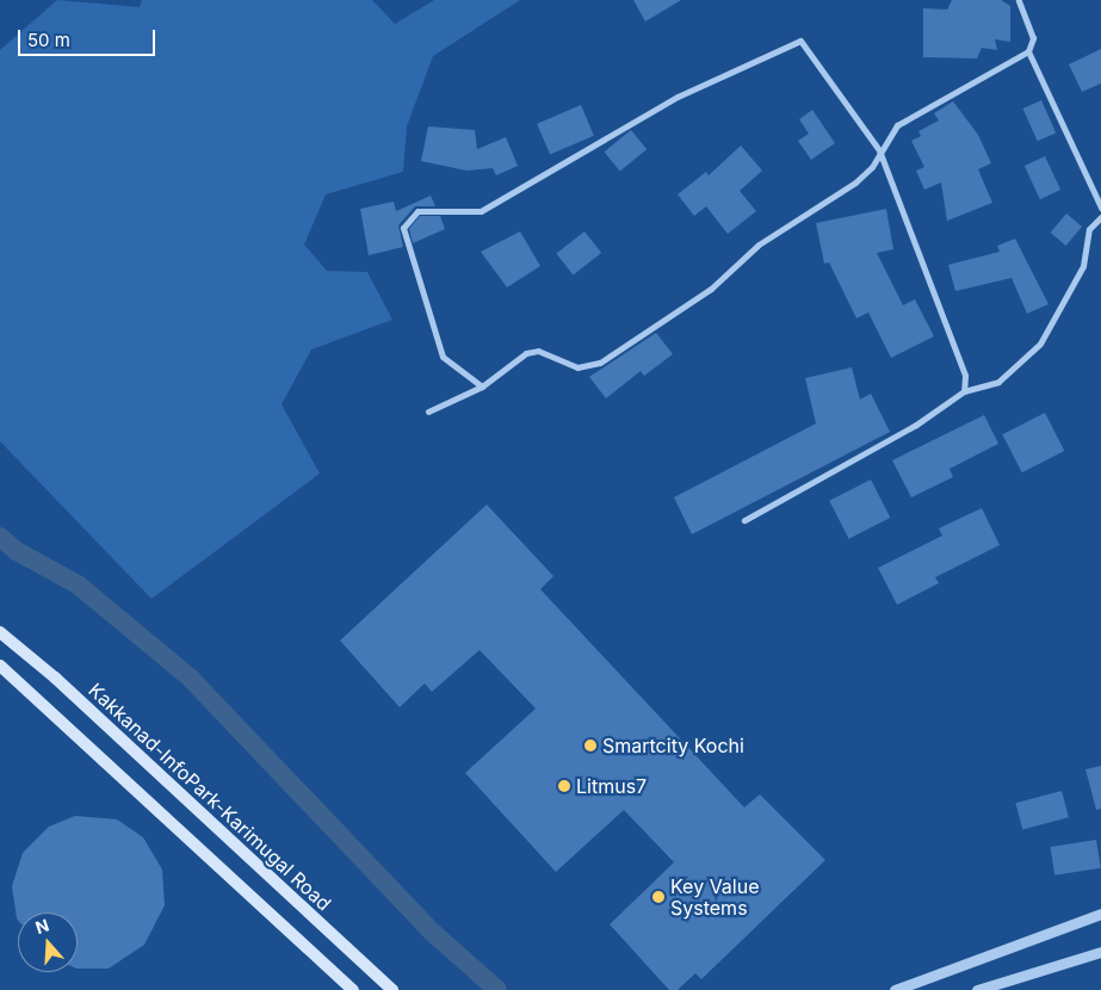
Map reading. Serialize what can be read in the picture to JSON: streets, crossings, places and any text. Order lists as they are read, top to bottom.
{
  "streets": {
    "main road": ["Kakkanad-InfoPark-Karimugal Road"]
  },
  "places": ["Smartcity Kochi", "Litmus7", "Key Value Systems"],
  "scale_bar": "50 m",
  "north": "top"
}
